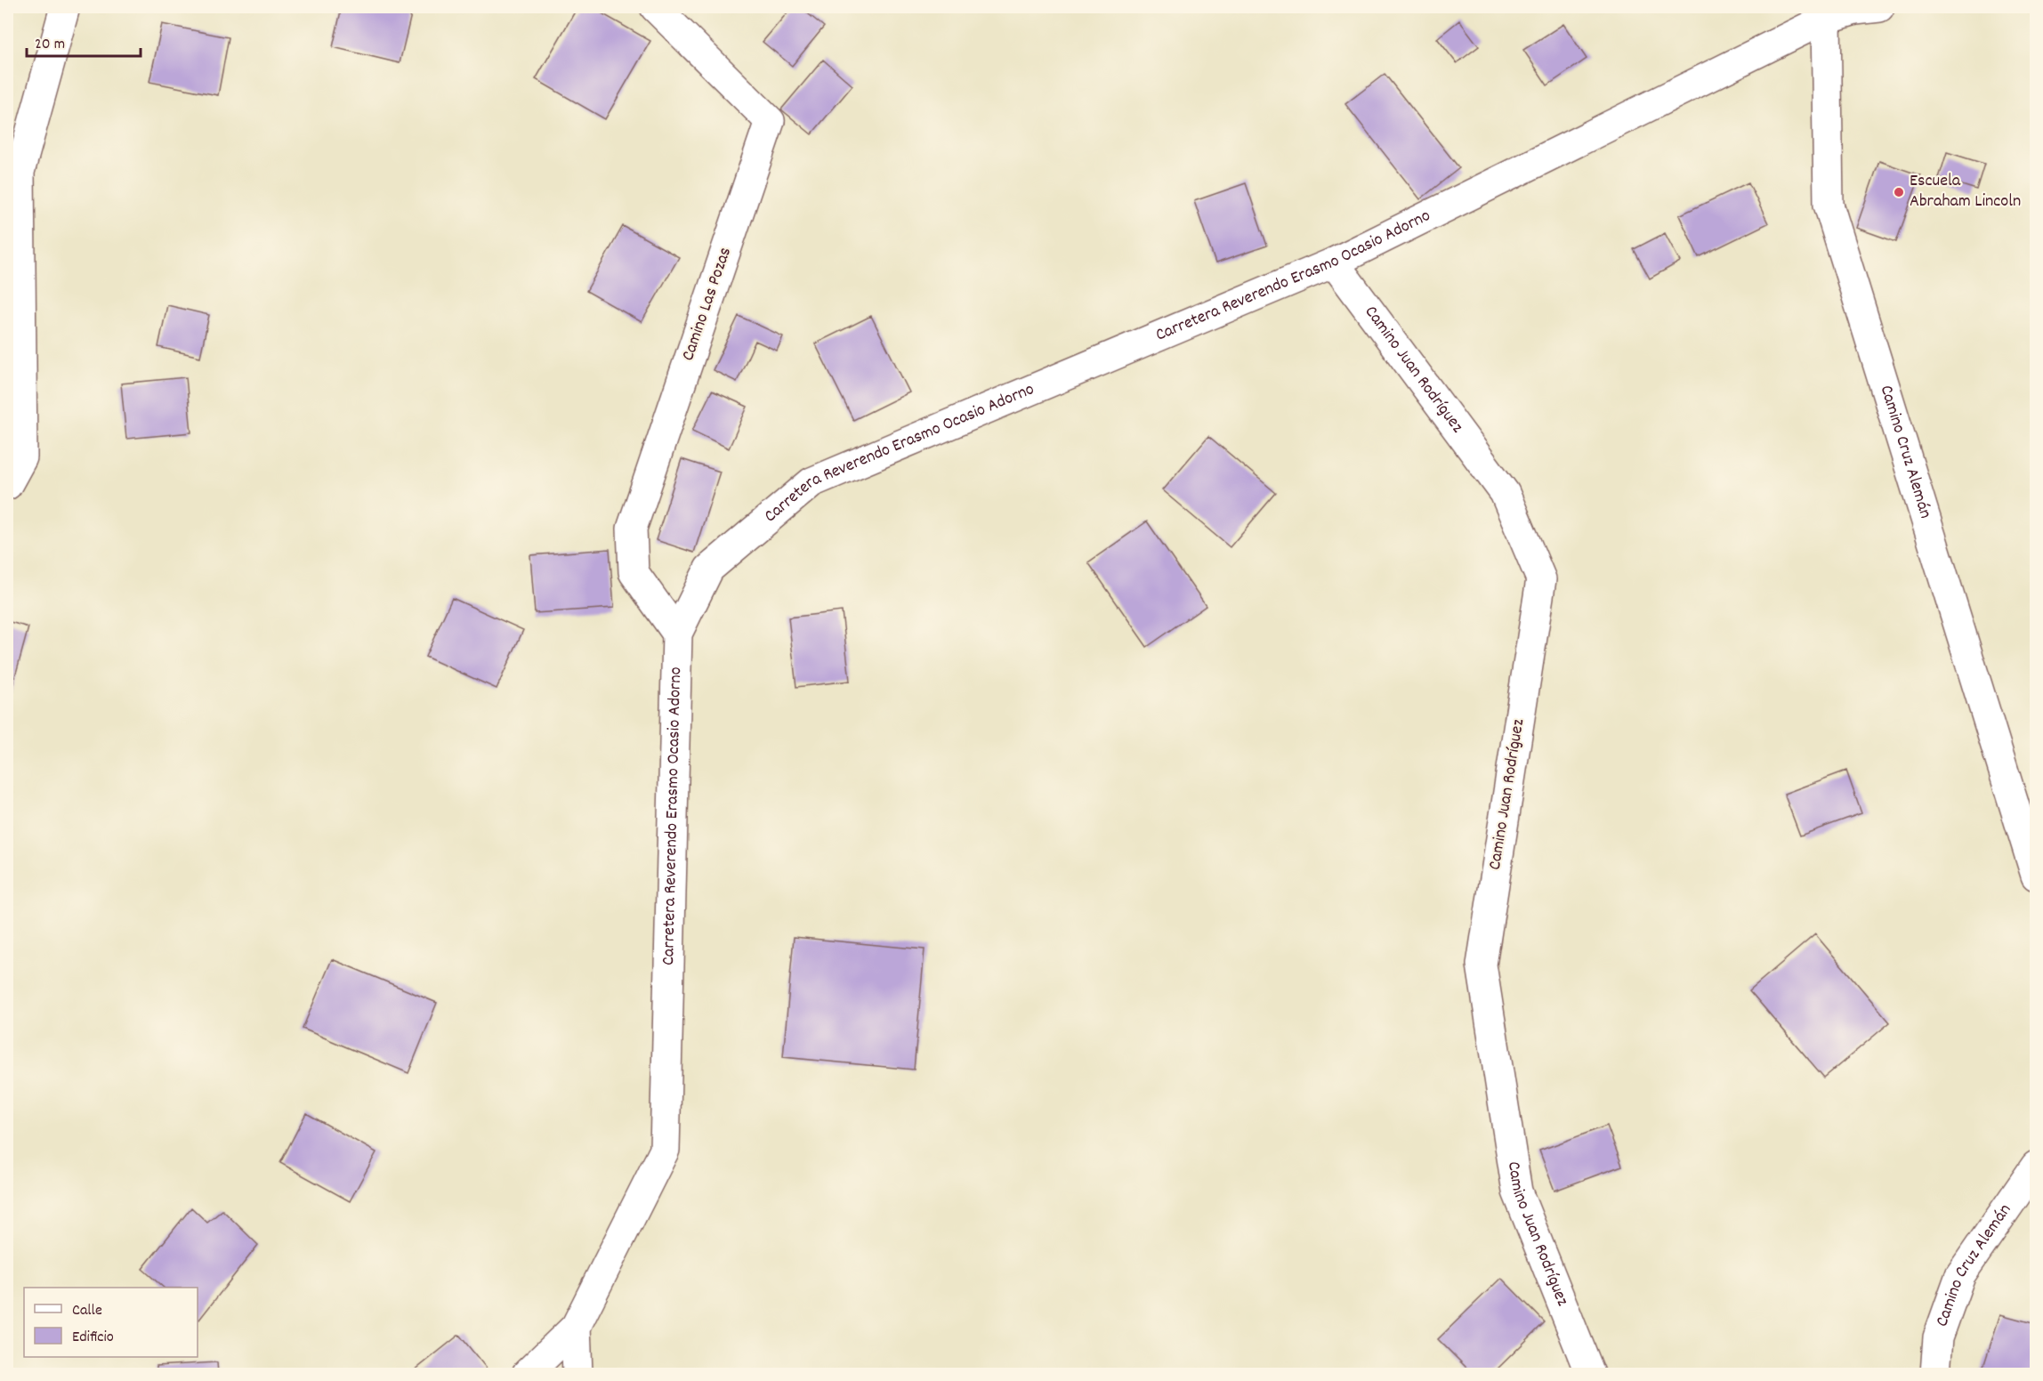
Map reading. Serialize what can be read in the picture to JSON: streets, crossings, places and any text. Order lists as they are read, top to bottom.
{
  "streets": {
    "street": [
      "Carretera Reverendo Erasmo Ocasio Adorno",
      "Camino Las Pozas",
      "Camino Juan Rodríguez",
      "Camino Cruz Alemán"
    ]
  },
  "crossings": [
    ["Carretera Reverendo Erasmo Ocasio Adorno", "Camino Las Pozas"],
    ["Carretera Reverendo Erasmo Ocasio Adorno", "Camino Juan Rodríguez"],
    ["Carretera Reverendo Erasmo Ocasio Adorno", "Camino Cruz Alemán"]
  ],
  "places": ["Escuela Abraham Lincoln"],
  "legend": ["Calle", "Edificio"],
  "scale_bar": "20 m"
}
